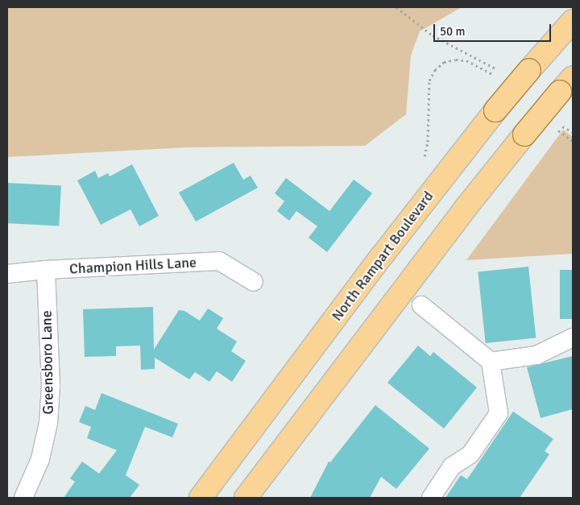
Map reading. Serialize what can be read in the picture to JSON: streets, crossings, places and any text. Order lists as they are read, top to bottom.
{
  "streets": {
    "main road": ["North Rampart Boulevard"],
    "street": ["Champion Hills Lane", "Greensboro Lane"]
  },
  "crossings": [
    ["Champion Hills Lane", "Greensboro Lane"]
  ],
  "scale_bar": "50 m"
}
